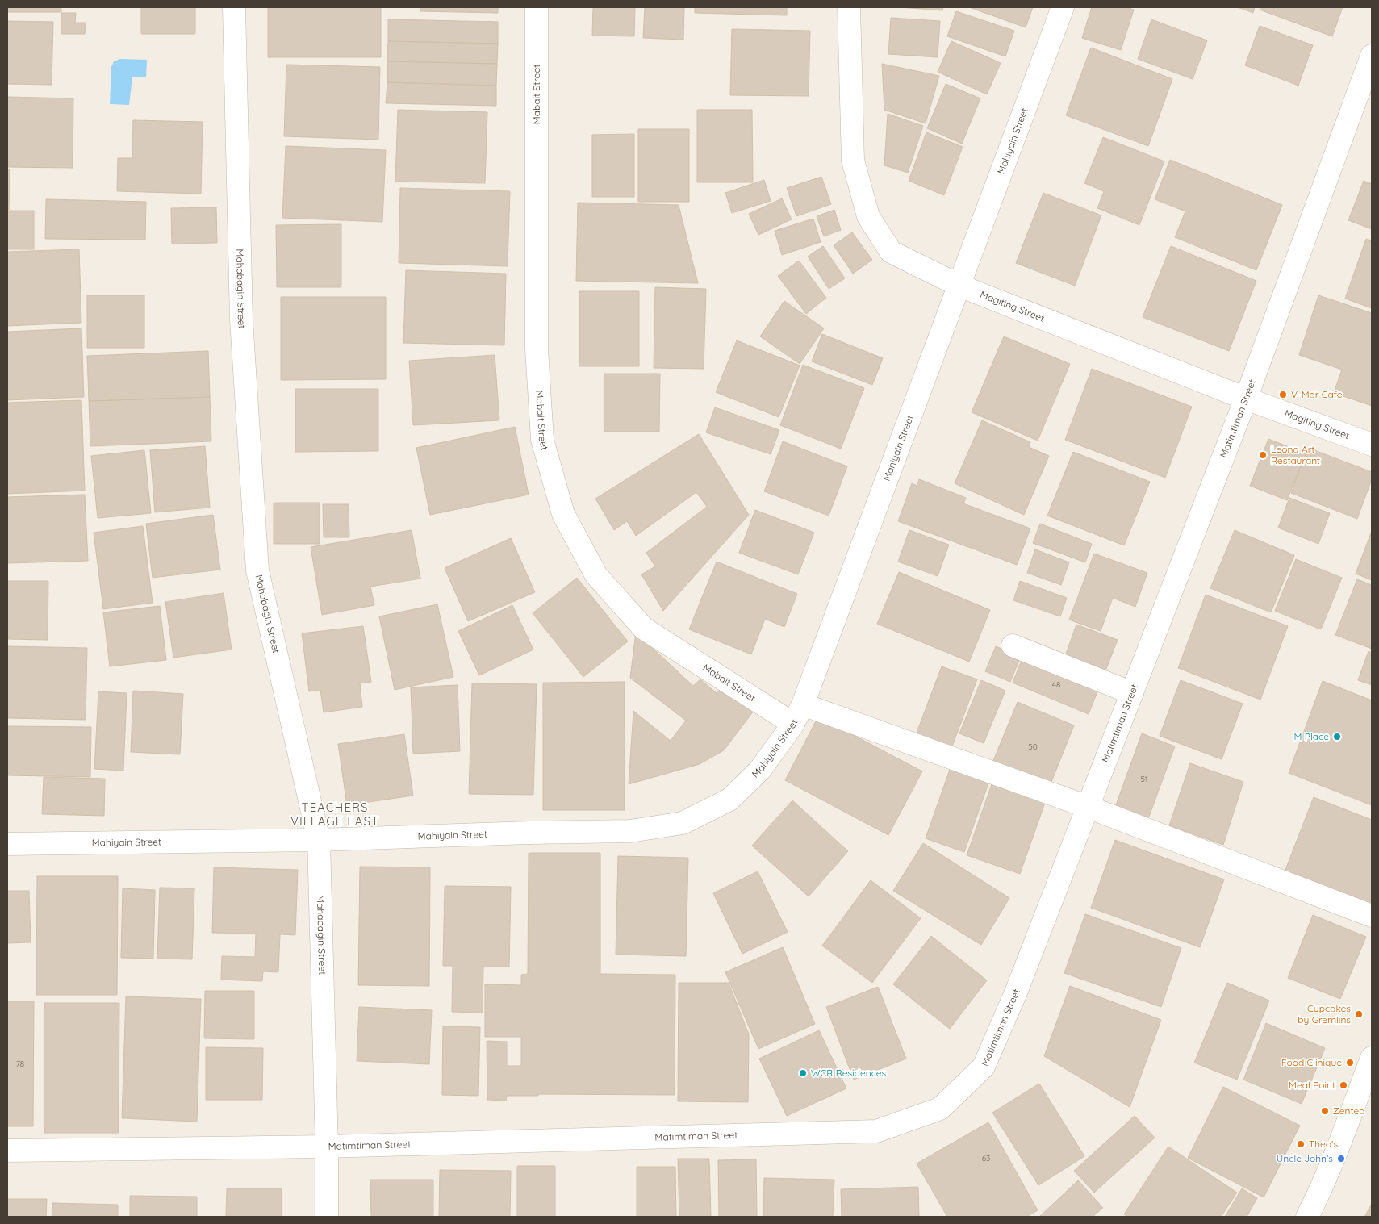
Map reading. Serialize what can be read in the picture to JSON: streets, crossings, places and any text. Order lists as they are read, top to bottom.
{
  "streets": {
    "street": [
      "Mabait Street",
      "Mahiyain Street",
      "Mahabagin Street",
      "Magiting Street",
      "Matimtiman Street"
    ]
  },
  "crossings": [
    ["Mabait Street", "Mahiyain Street"],
    ["Mahiyain Street", "Mahabagin Street"],
    ["Mahiyain Street", "Magiting Street"],
    ["Mahabagin Street", "Matimtiman Street"],
    ["Magiting Street", "Matimtiman Street"]
  ],
  "districts": ["TEACHERS VILLAGE EAST"],
  "places": [
    "V-Mar Cafe",
    "Leona Art Restaurant",
    "M Place",
    "Cupcakes by Gremlins",
    "Food Clinique",
    "WCR Residences",
    "Meal Point",
    "Zentea",
    "Theo's",
    "Uncle John's"
  ],
  "house_numbers": [
    "48",
    "50",
    "51",
    "78",
    "63"
  ]
}
